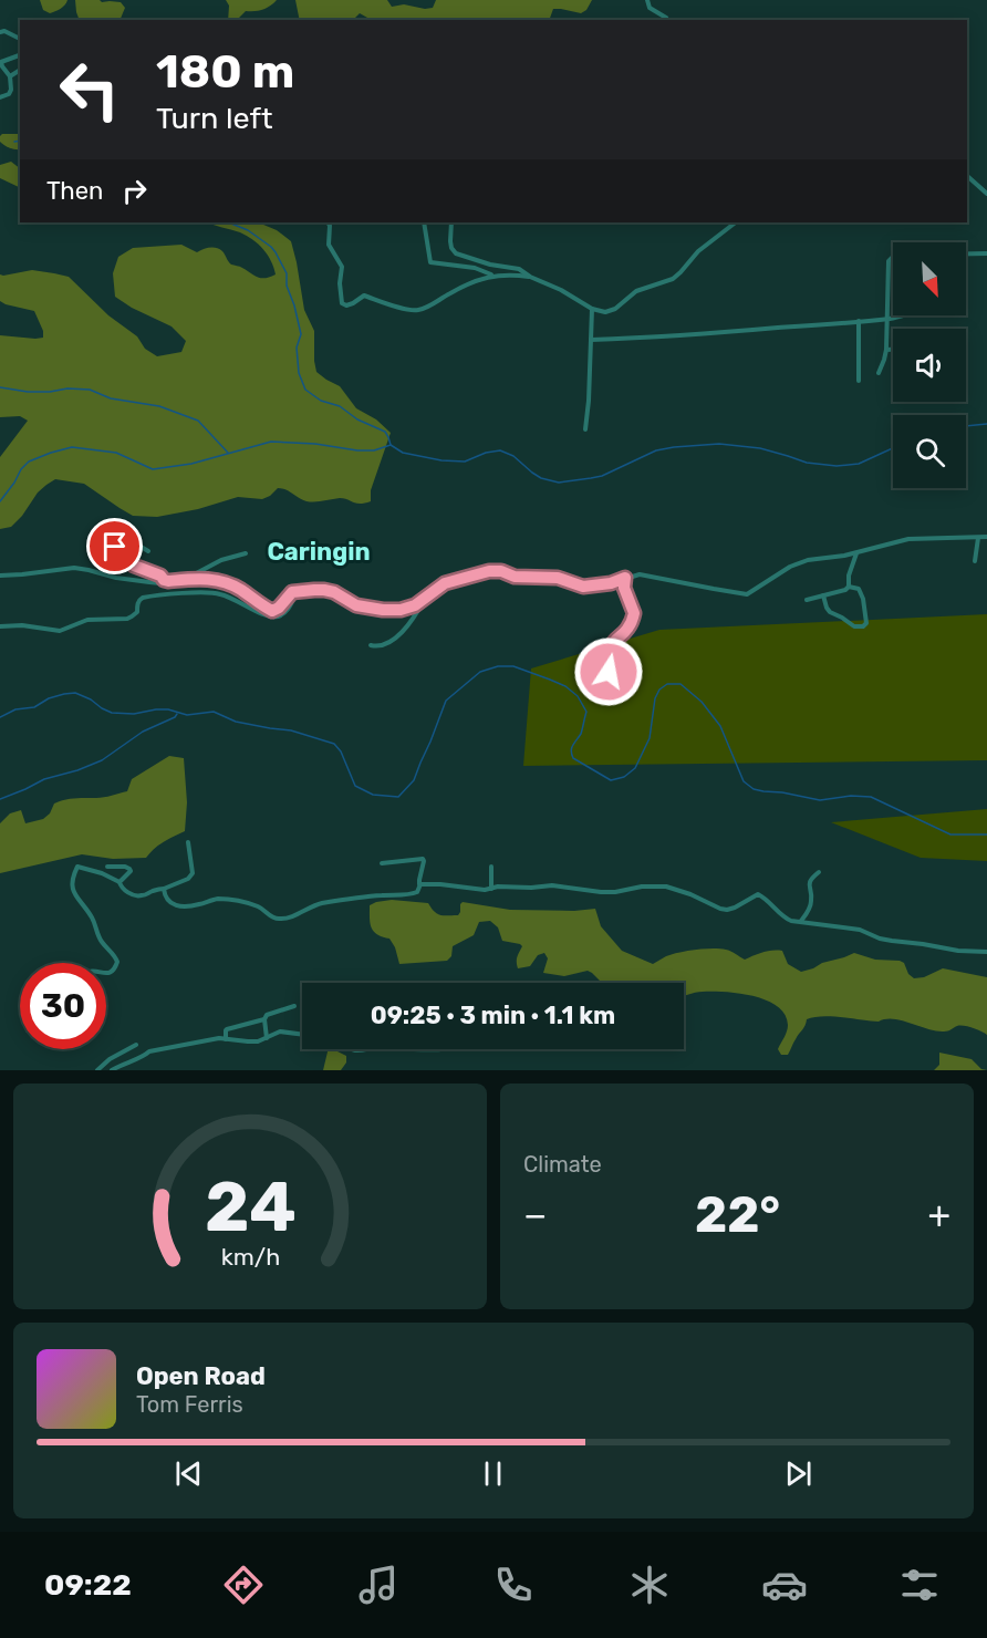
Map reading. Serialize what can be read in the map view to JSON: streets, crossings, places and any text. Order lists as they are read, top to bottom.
{
  "districts": ["Caringin"],
  "north": "bottom right",
  "page": {
    "turn": ["180 m", "Turn left"],
    "then": "Then",
    "limit": "30",
    "trip": "09:25 · 3 min · 1.1 km",
    "tile": "Climate",
    "heat": ["−", "22°", "+"],
    "song": ["Open Road", "Tom Ferris"],
    "tabs": "09:22",
    "gauge": ["24", "km/h"]
  }
}
